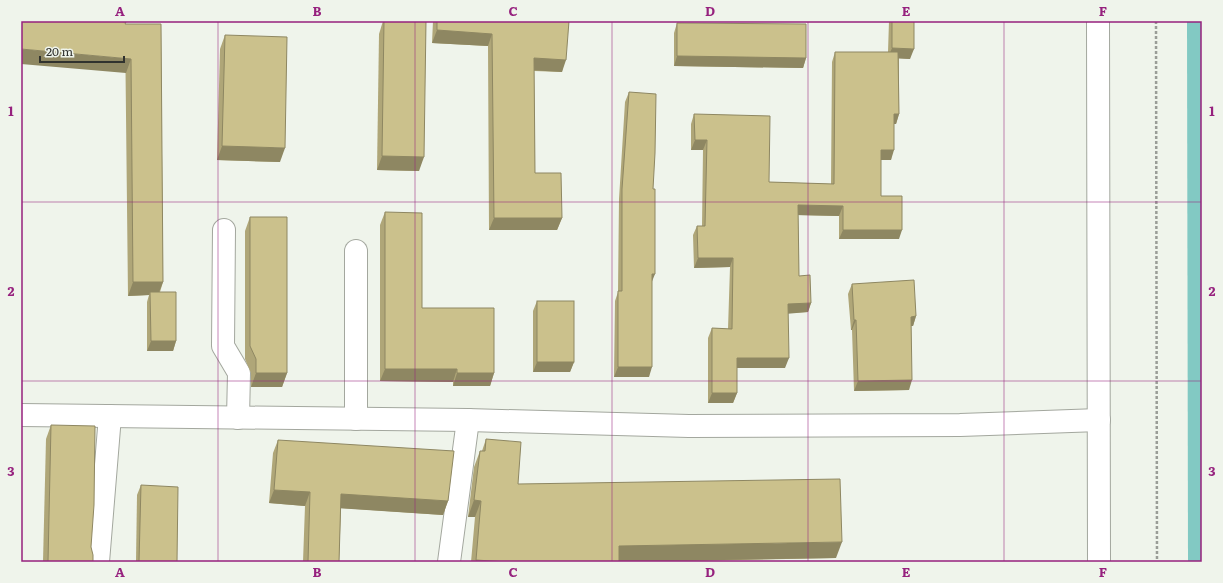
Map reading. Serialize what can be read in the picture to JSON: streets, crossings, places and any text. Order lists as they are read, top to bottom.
{
  "scale_bar": "20 m",
  "grid": {
    "columns": [
      "A",
      "B",
      "C",
      "D",
      "E",
      "F"
    ],
    "rows": ["1", "2", "3"]
  }
}
